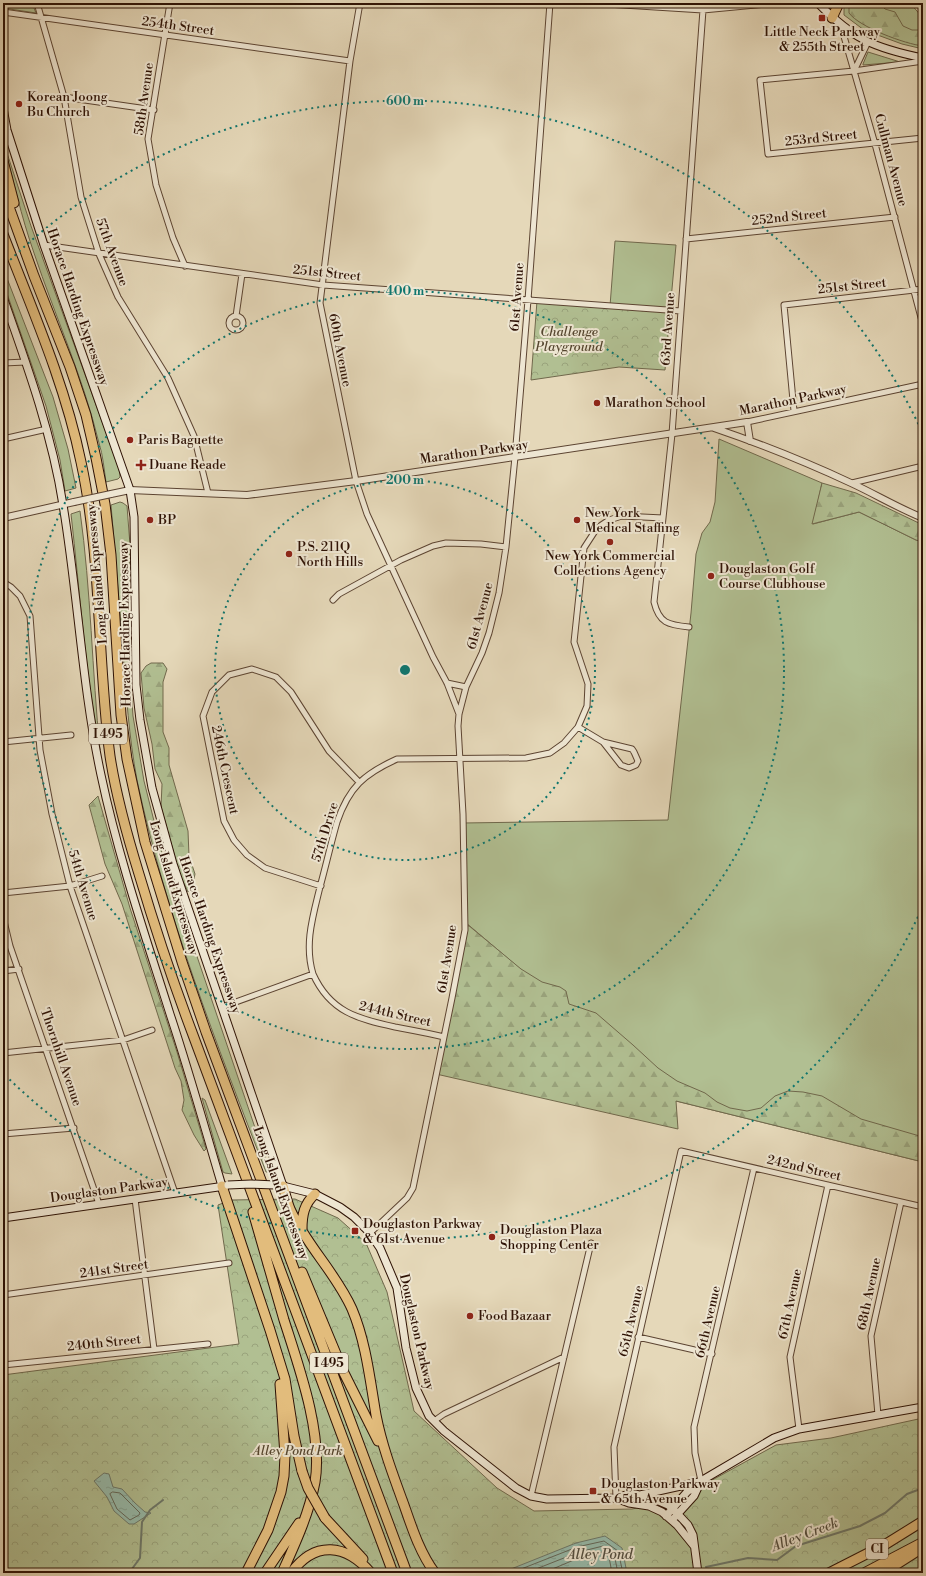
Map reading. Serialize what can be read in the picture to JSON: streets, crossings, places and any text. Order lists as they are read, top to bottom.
{
  "streets": {
    "highway": ["Long Island Expressway", "I 495", "CI"],
    "main road": ["Horace Harding Expressway", "Douglaston Parkway"],
    "street": [
      "254th Street",
      "58th Avenue",
      "253rd Street",
      "Cullman Avenue",
      "252nd Street",
      "57th Avenue",
      "251st Street",
      "61st Avenue",
      "63rd Avenue",
      "60th Avenue",
      "Marathon Parkway",
      "246th Crescent",
      "57th Drive",
      "54th Avenue",
      "244th Street",
      "Thornhill Avenue",
      "242nd Street",
      "241st Street",
      "68th Avenue",
      "67th Avenue",
      "65th Avenue",
      "66th Avenue",
      "240th Street"
    ]
  },
  "crossings": [
    ["254th Street", "58th Avenue"],
    ["254th Street", "57th Avenue"],
    ["254th Street", "60th Avenue"],
    ["58th Avenue", "251st Street"],
    ["253rd Street", "Cullman Avenue"],
    ["Cullman Avenue", "252nd Street"],
    ["Cullman Avenue", "251st Street"],
    ["252nd Street", "63rd Avenue"],
    ["57th Avenue", "251st Street"],
    ["57th Avenue", "Marathon Parkway"],
    ["251st Street", "61st Avenue"],
    ["251st Street", "Horace Harding Expressway"],
    ["251st Street", "63rd Avenue"],
    ["251st Street", "60th Avenue"],
    ["251st Street", "Marathon Parkway"],
    ["61st Avenue", "60th Avenue"],
    ["61st Avenue", "Marathon Parkway"],
    ["61st Avenue", "57th Drive"],
    ["61st Avenue", "244th Street"],
    ["61st Avenue", "Douglaston Parkway"],
    ["Horace Harding Expressway", "Marathon Parkway"],
    ["Horace Harding Expressway", "Douglaston Parkway"],
    ["63rd Avenue", "Marathon Parkway"],
    ["63rd Avenue", "57th Drive"],
    ["60th Avenue", "Marathon Parkway"],
    ["246th Crescent", "57th Drive"],
    ["57th Drive", "244th Street"],
    ["54th Avenue", "Douglaston Parkway"],
    ["Thornhill Avenue", "Douglaston Parkway"],
    ["242nd Street", "68th Avenue"],
    ["242nd Street", "67th Avenue"],
    ["242nd Street", "65th Avenue"],
    ["242nd Street", "66th Avenue"],
    ["Douglaston Parkway", "68th Avenue"],
    ["Douglaston Parkway", "67th Avenue"],
    ["Douglaston Parkway", "65th Avenue"],
    ["Douglaston Parkway", "66th Avenue"]
  ],
  "water": ["Alley Creek", "Alley Pond"],
  "parks": ["Challenge Playground", "Alley Pond Park"],
  "places": {
    "transit": ["Little Neck Parkway & 255th Street", "Douglaston Parkway & 61st Avenue", "Douglaston Parkway & 65th Avenue"],
    "other": [
      "Korean Joong Bu Church",
      "Marathon School",
      "Paris Baguette",
      "BP",
      "New York Medical Staffing",
      "New York Commercial Collections Agency",
      "P.S. 211Q North Hills",
      "Douglaston Golf Course Clubhouse",
      "Douglaston Plaza Shopping Center",
      "Food Bazaar"
    ],
    "health": ["Duane Reade"]
  },
  "rings": ["600 m", "400 m", "200 m"]
}
